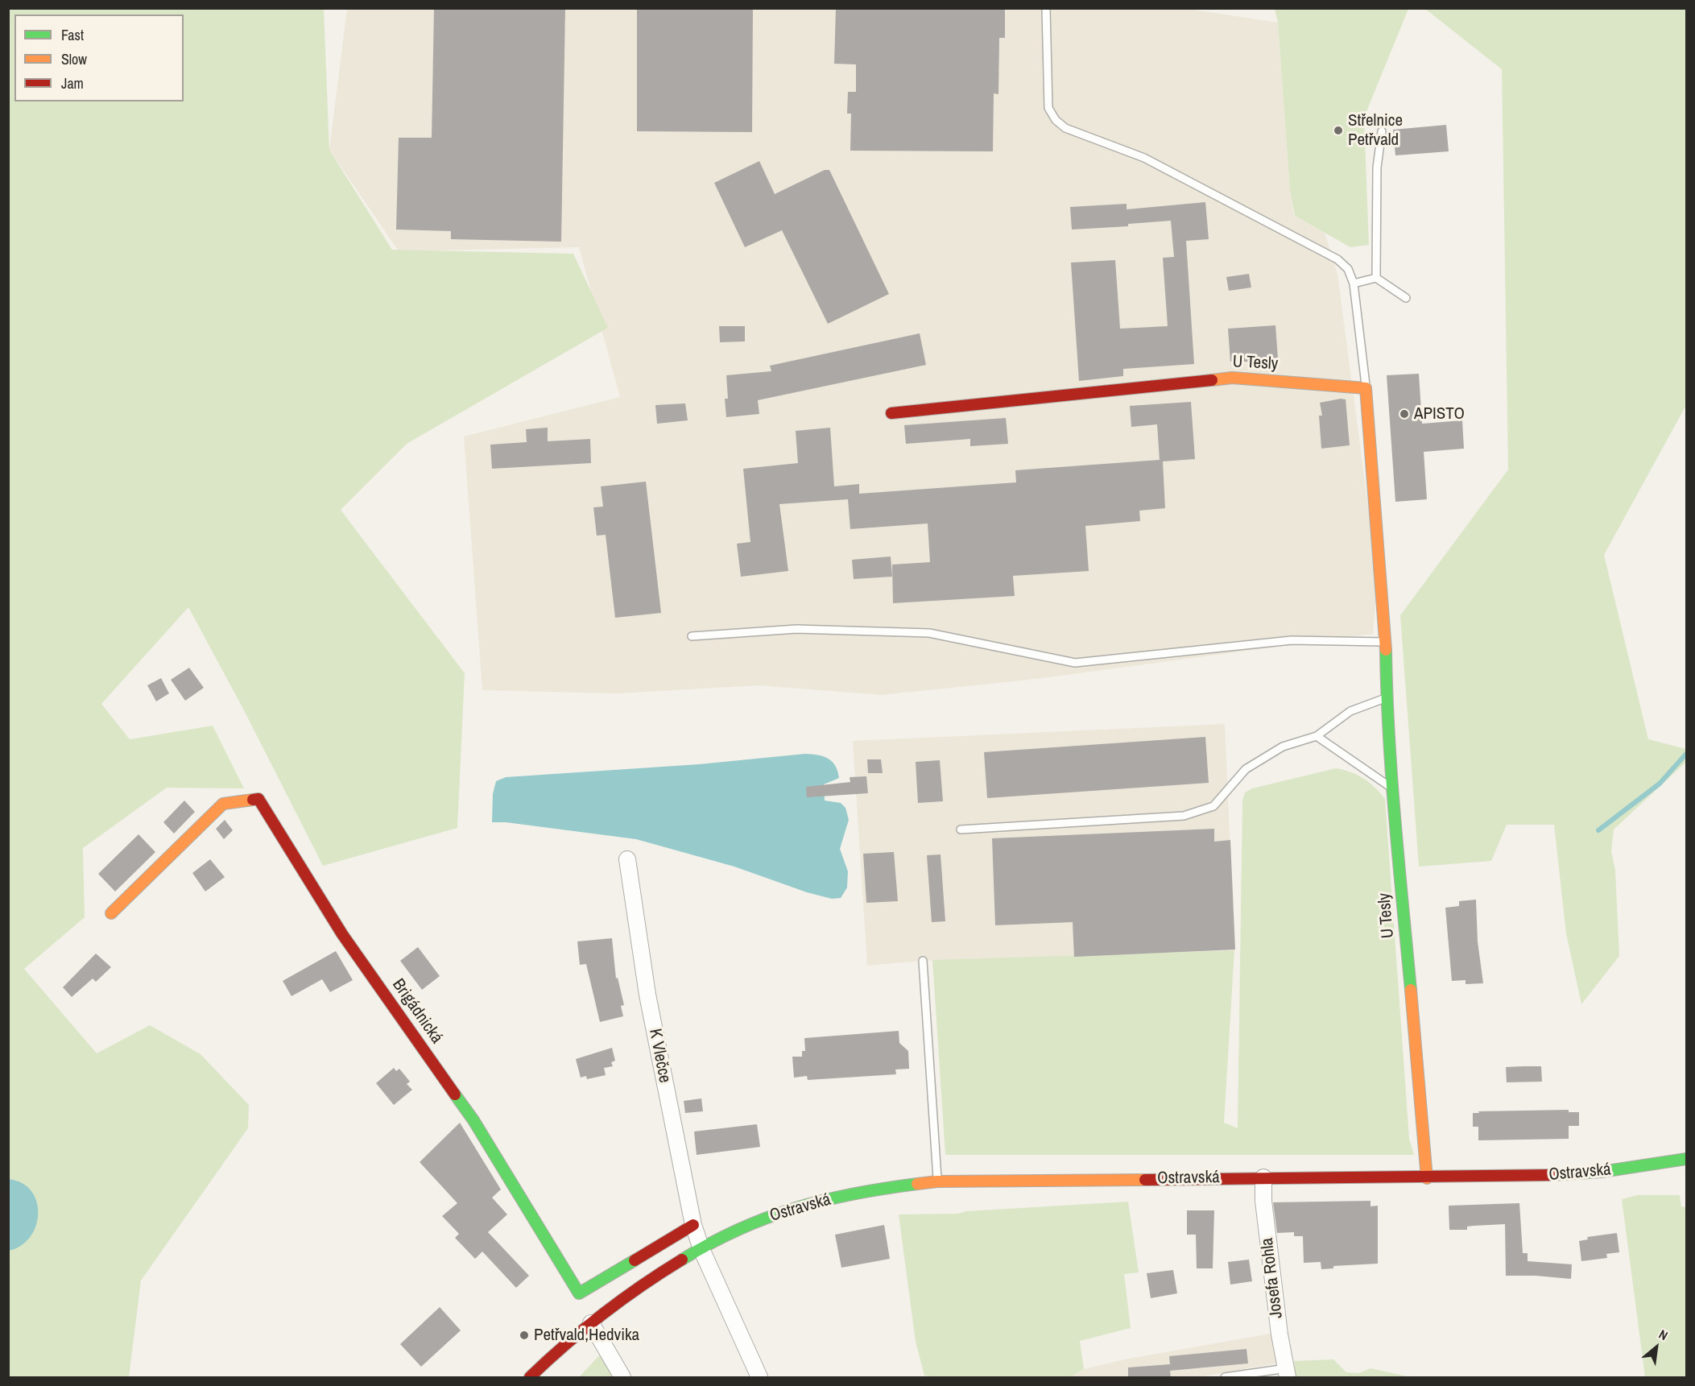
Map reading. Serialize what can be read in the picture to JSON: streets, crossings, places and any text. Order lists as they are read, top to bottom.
{
  "streets": {
    "street": [
      "U Tesly",
      "Brigádnická",
      "K Vlečce",
      "Ostravská",
      "Josefa Rohla"
    ]
  },
  "crossings": [
    ["U Tesly", "Ostravská"],
    ["Brigádnická", "K Vlečce"],
    ["K Vlečce", "Ostravská"],
    ["Ostravská", "Josefa Rohla"]
  ],
  "places": ["Střelnice Petřvald", "APISTO", "Petřvald,Hedvika"],
  "legend": ["Fast", "Slow", "Jam"],
  "north": "top right"
}
